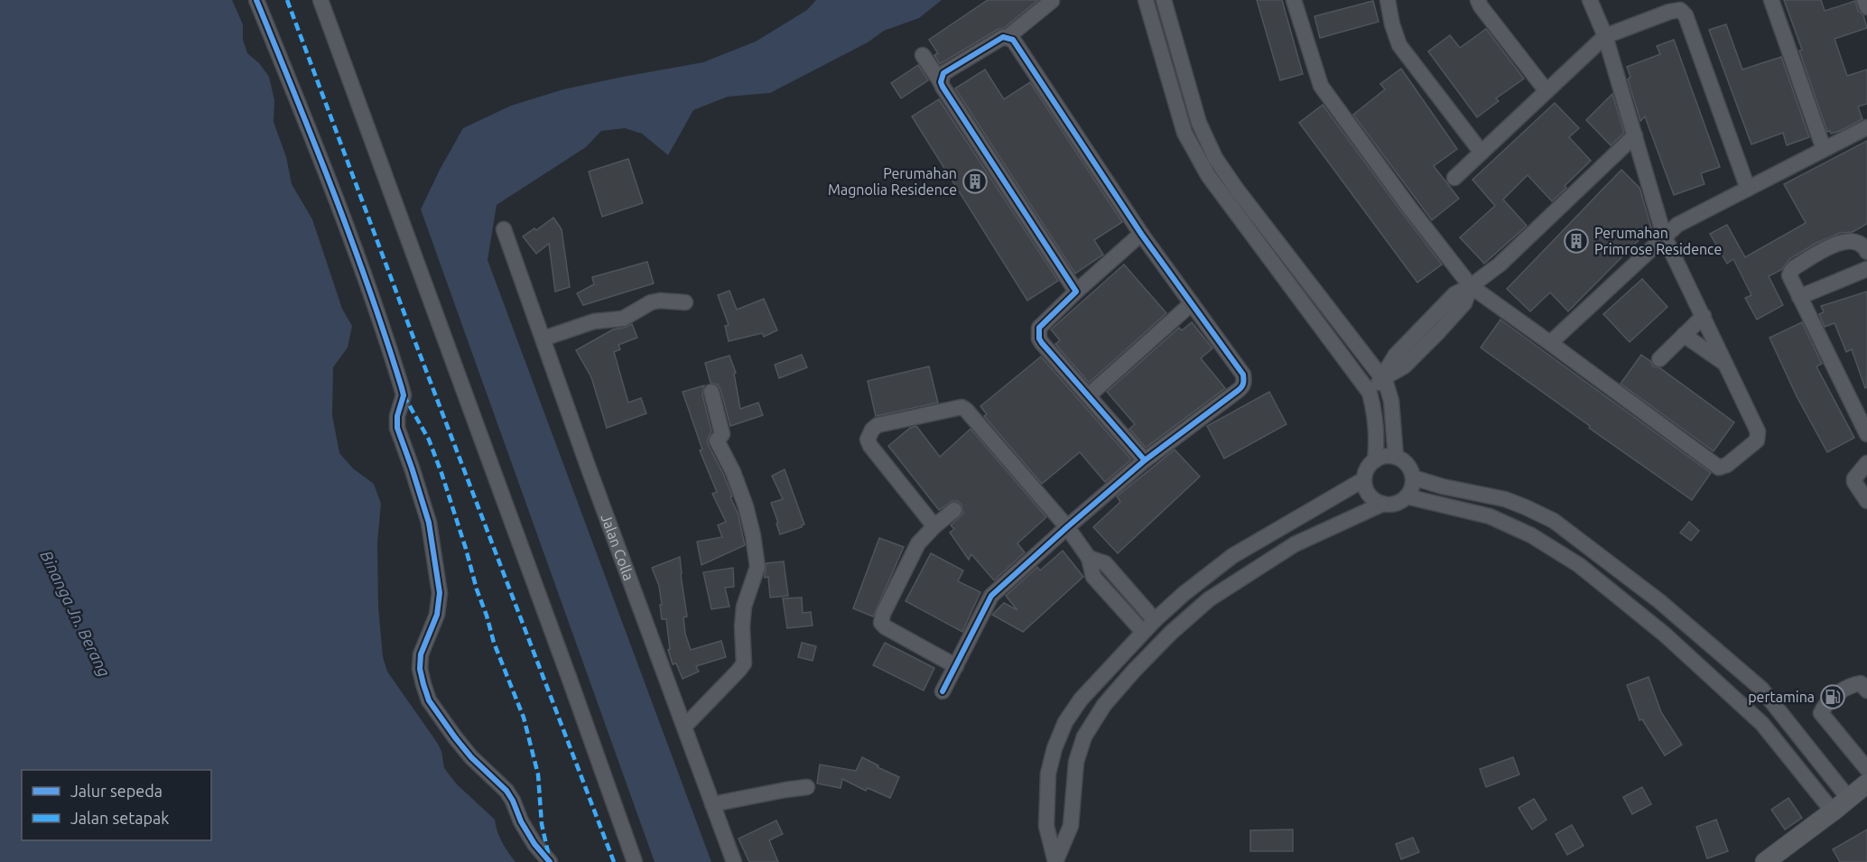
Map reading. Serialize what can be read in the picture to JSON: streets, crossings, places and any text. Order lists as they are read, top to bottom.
{
  "streets": {
    "street": ["Jalan Colla"]
  },
  "water": ["Binanga Jn. Berang"],
  "places": {
    "building": ["Perumahan Magnolia Residence", "Perumahan Primrose Residence"],
    "fuel station": ["pertamina"]
  },
  "legend": ["Jalur sepeda", "Jalan setapak"]
}
